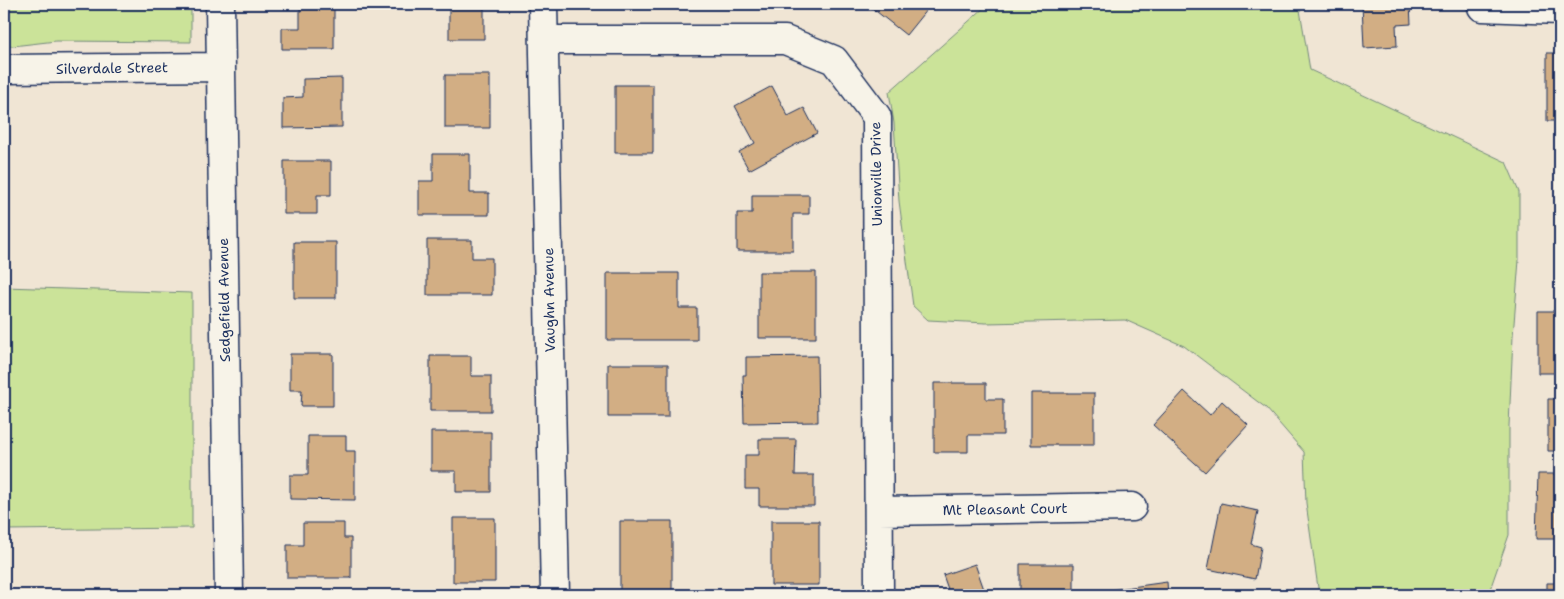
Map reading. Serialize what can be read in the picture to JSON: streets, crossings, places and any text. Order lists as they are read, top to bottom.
{
  "streets": {
    "street": [
      "Silverdale Street",
      "Unionville Drive",
      "Sedgefield Avenue",
      "Vaughn Avenue",
      "Mt Pleasant Court"
    ]
  },
  "crossings": [
    ["Silverdale Street", "Sedgefield Avenue"],
    ["Unionville Drive", "Vaughn Avenue"],
    ["Unionville Drive", "Mt Pleasant Court"]
  ]
}
